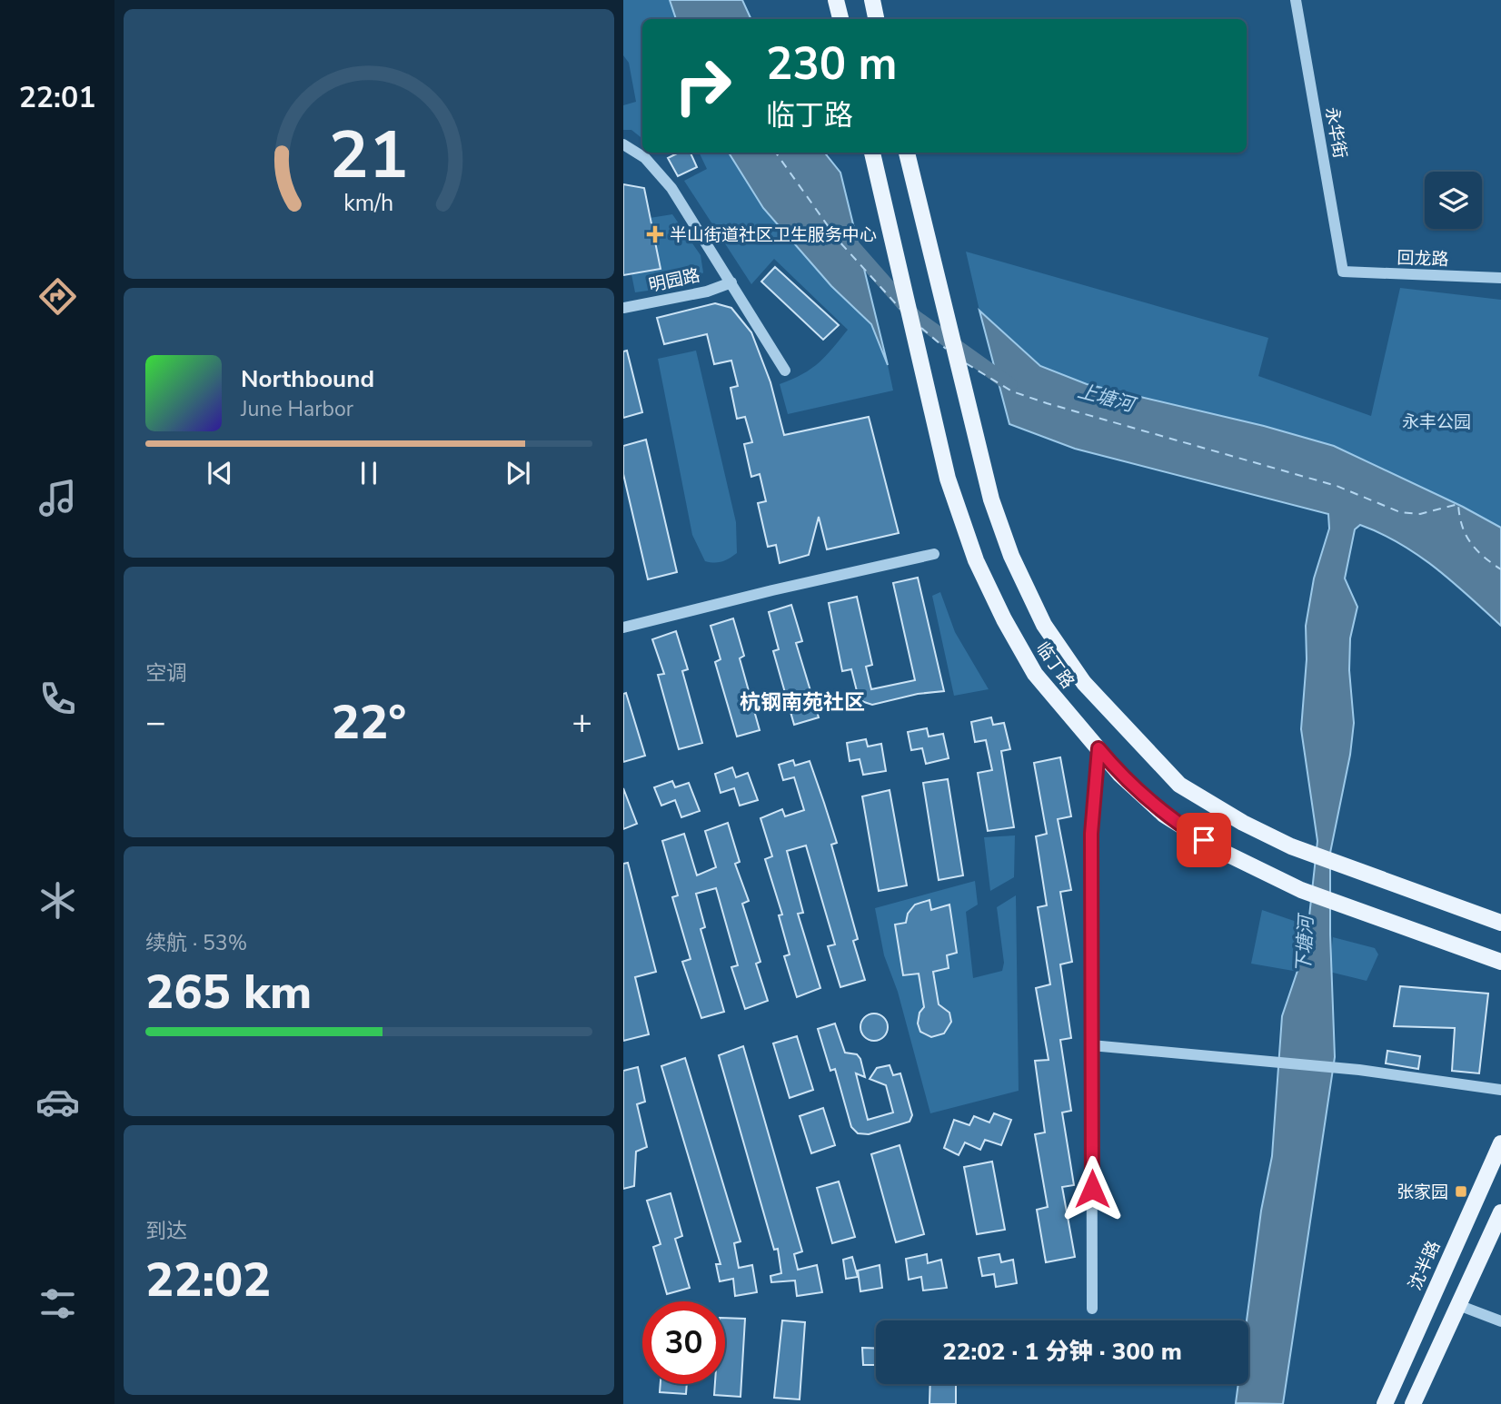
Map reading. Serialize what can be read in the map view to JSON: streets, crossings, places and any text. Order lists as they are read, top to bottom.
{
  "streets": {
    "main road": ["临丁路", "沈半路"],
    "street": ["永华街", "回龙路", "明园路"]
  },
  "crossings": [
    ["永华街", "回龙路"]
  ],
  "districts": ["杭钢南苑社区"],
  "water": ["上塘河", "下塘河"],
  "parks": ["永丰公园"],
  "places": {
    "health": ["半山街道社区卫生服务中心"],
    "transit": ["张家园"]
  },
  "page": {
    "tabs": "22:01",
    "turn": ["230 m", "临丁路"],
    "song": ["Northbound", "June Harbor"],
    "tile": [
      "空调",
      ["续航 · 53%", "265 km"],
      ["到达", "22:02"]
    ],
    "heat": ["−", "22°", "+"],
    "limit": "30",
    "trip": "22:02 · 1 分钟 · 300 m",
    "gauge": ["21", "km/h"]
  }
}
